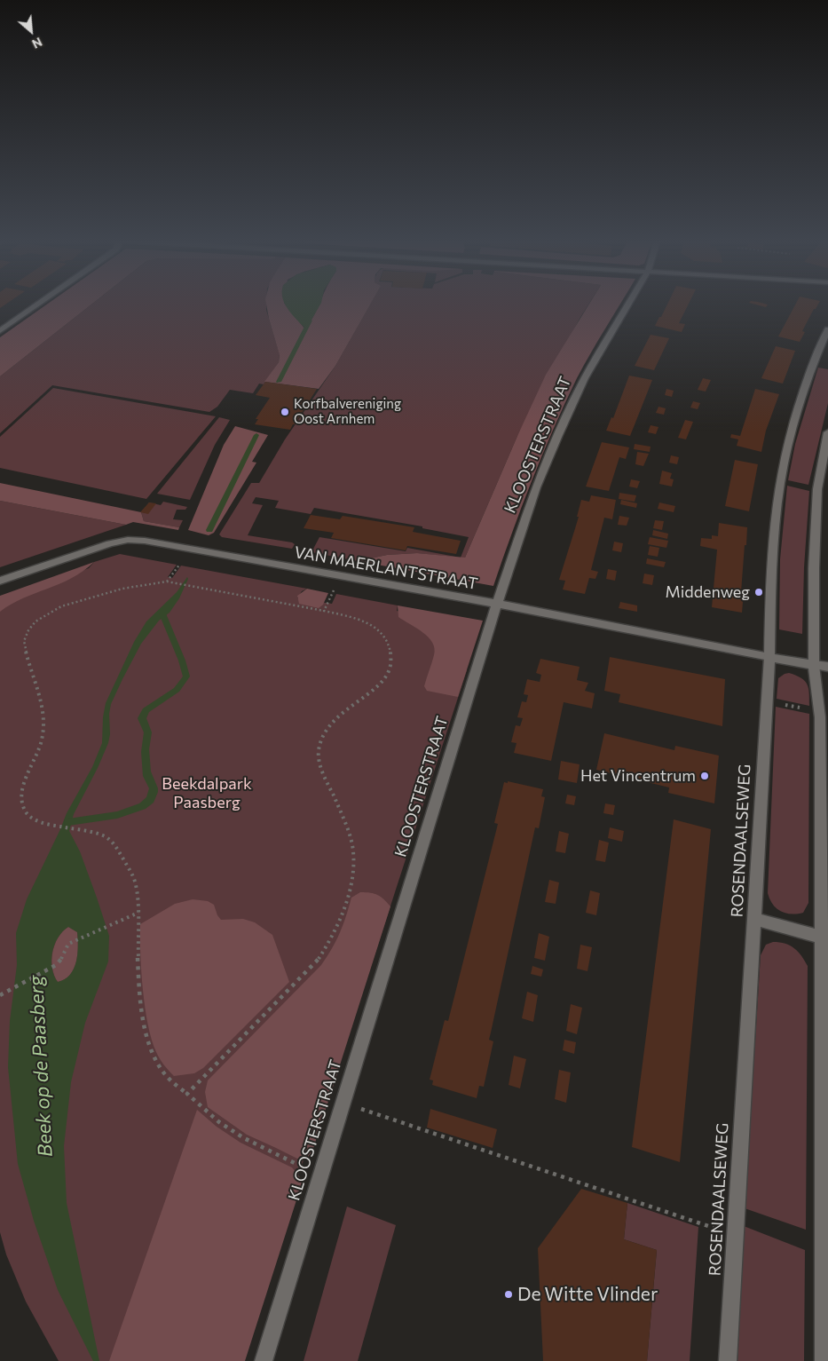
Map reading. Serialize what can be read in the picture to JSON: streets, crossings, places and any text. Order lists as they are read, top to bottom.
{
  "streets": {
    "street": ["KLOOSTERSTRAAT", "VAN MAERLANTSTRAAT", "ROSENDAALSEWEG"]
  },
  "crossings": [
    ["KLOOSTERSTRAAT", "VAN MAERLANTSTRAAT"],
    ["VAN MAERLANTSTRAAT", "ROSENDAALSEWEG"]
  ],
  "water": ["Beek op de Paasberg"],
  "parks": ["Beekdalpark Paasberg"],
  "places": [
    "Korfbalvereniging Oost Arnhem",
    "Middenweg",
    "Het Vincentrum",
    "De Witte Vlinder"
  ],
  "north": "bottom right"
}
